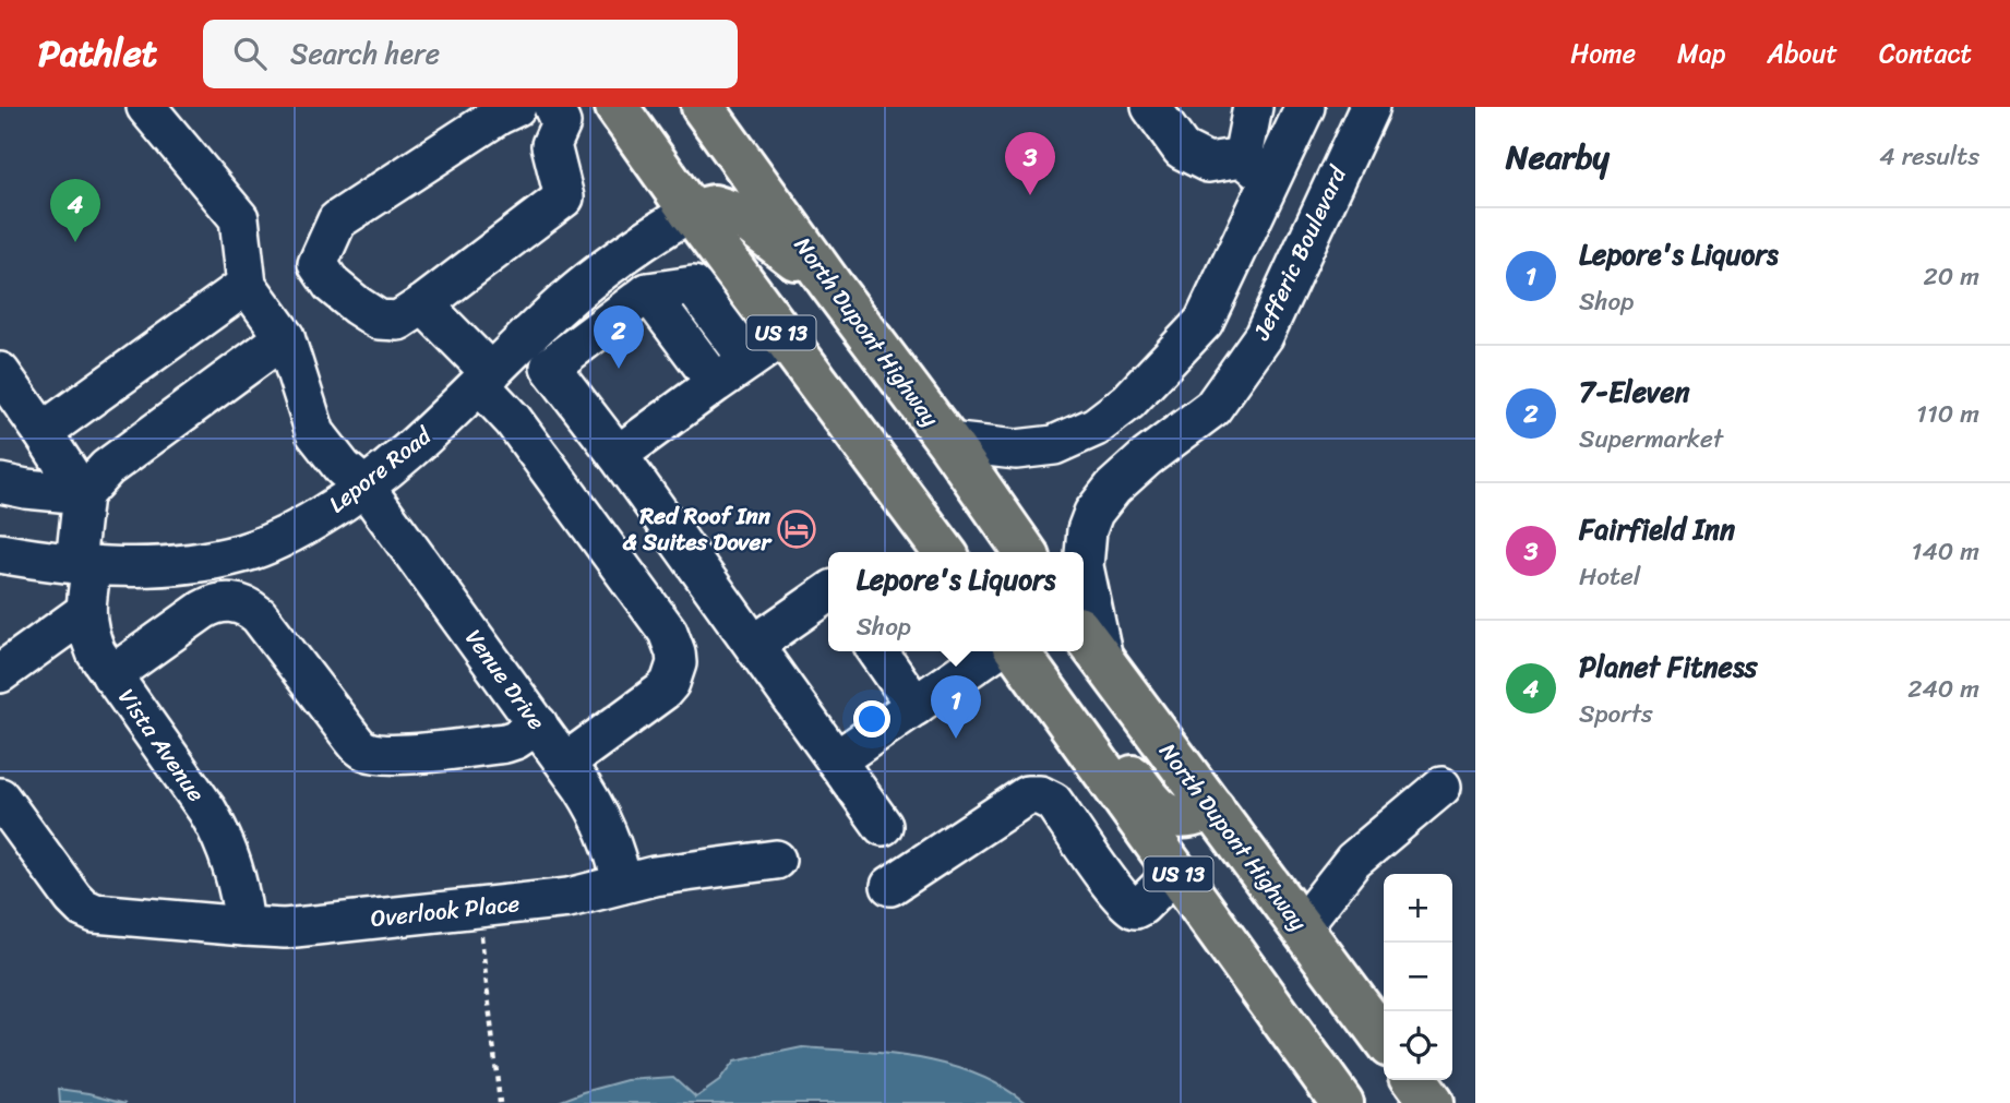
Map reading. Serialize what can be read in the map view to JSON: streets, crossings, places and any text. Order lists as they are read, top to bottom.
{
  "streets": {
    "highway": ["North Dupont Highway", "US 13"],
    "street": [
      "Jefferic Boulevard",
      "Lepore Road",
      "Venue Drive",
      "Vista Avenue",
      "Overlook Place"
    ]
  },
  "crossings": [
    ["Jefferic Boulevard", "North Dupont Highway"],
    ["US 13", "Lepore Road"],
    ["Lepore Road", "Venue Drive"],
    ["Lepore Road", "Vista Avenue"],
    ["Venue Drive", "Overlook Place"],
    ["Vista Avenue", "Overlook Place"]
  ],
  "places": {
    "hotel": ["Red Roof Inn & Suites Dover"]
  },
  "page": {
    "header": "Pathlet",
    "search": "Search here",
    "nav": [
      "Home",
      "Map",
      "About",
      "Contact"
    ],
    "heading": ["Nearby", "4 results"],
    "pins": [
      "3",
      "4",
      "2",
      "1"
    ],
    "list": [
      {
        "mark": "1",
        "name": "Lepore's Liquors",
        "note": "Shop",
        "value": "20 m"
      },
      {
        "mark": "2",
        "name": "7-Eleven",
        "note": "Supermarket",
        "value": "110 m"
      },
      {
        "mark": "3",
        "name": "Fairfield Inn",
        "note": "Hotel",
        "value": "140 m"
      },
      {
        "mark": "4",
        "name": "Planet Fitness",
        "note": "Sports",
        "value": "240 m"
      }
    ],
    "popup": ["Lepore's Liquors", "Shop"],
    "map_buttons": ["+", "−"]
  }
}
